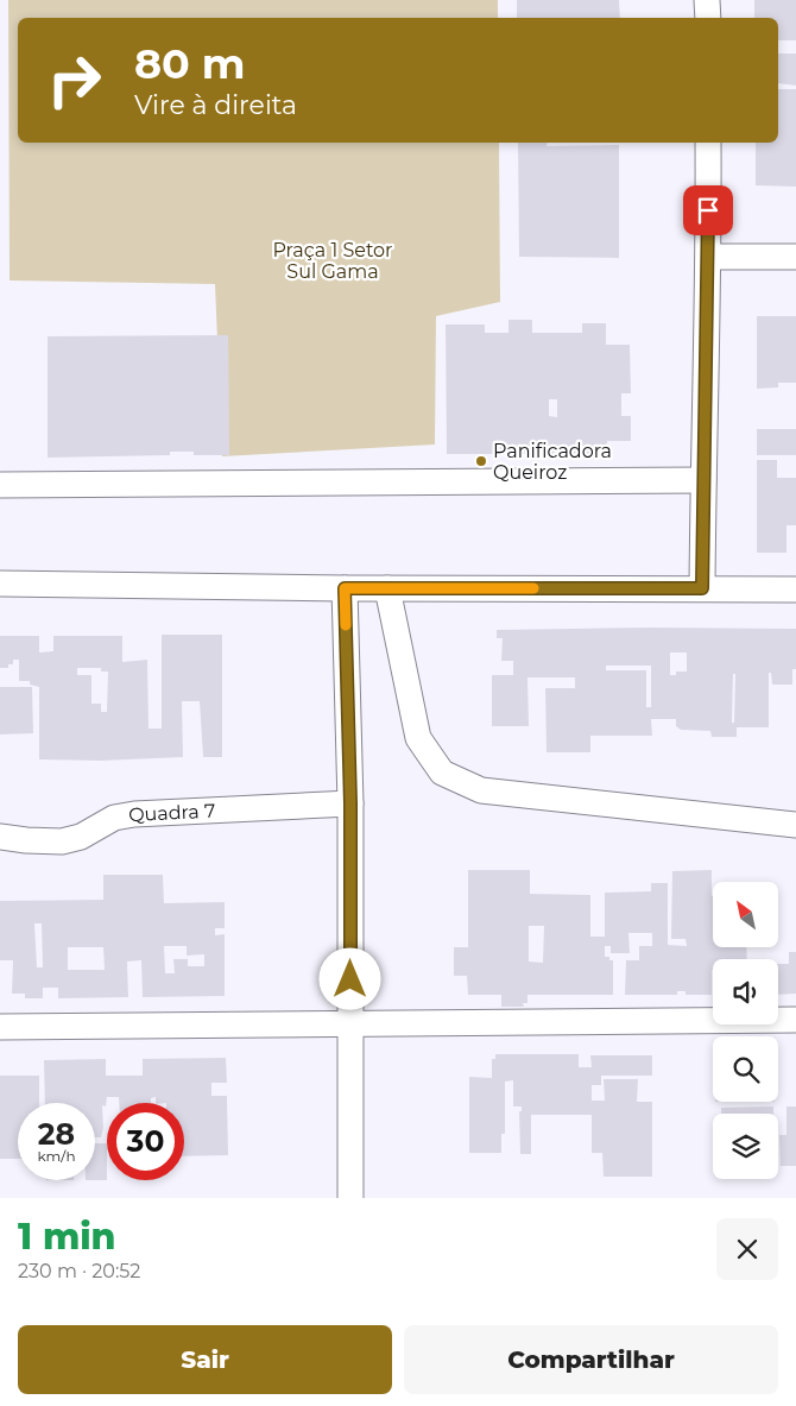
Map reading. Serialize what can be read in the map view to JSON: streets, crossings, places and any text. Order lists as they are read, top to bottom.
{
  "streets": {
    "street": ["Quadra 7"]
  },
  "parks": ["Praça 1 Setor Sul Gama"],
  "places": ["Panificadora Queiroz"],
  "north": "top left",
  "page": {
    "turn": ["80 m", "Vire à direita"],
    "speed": "28 km/h",
    "limit": "30",
    "heading": ["1 min", "230 m · 20:52"],
    "buttons": ["Sair", "Compartilhar"]
  }
}
